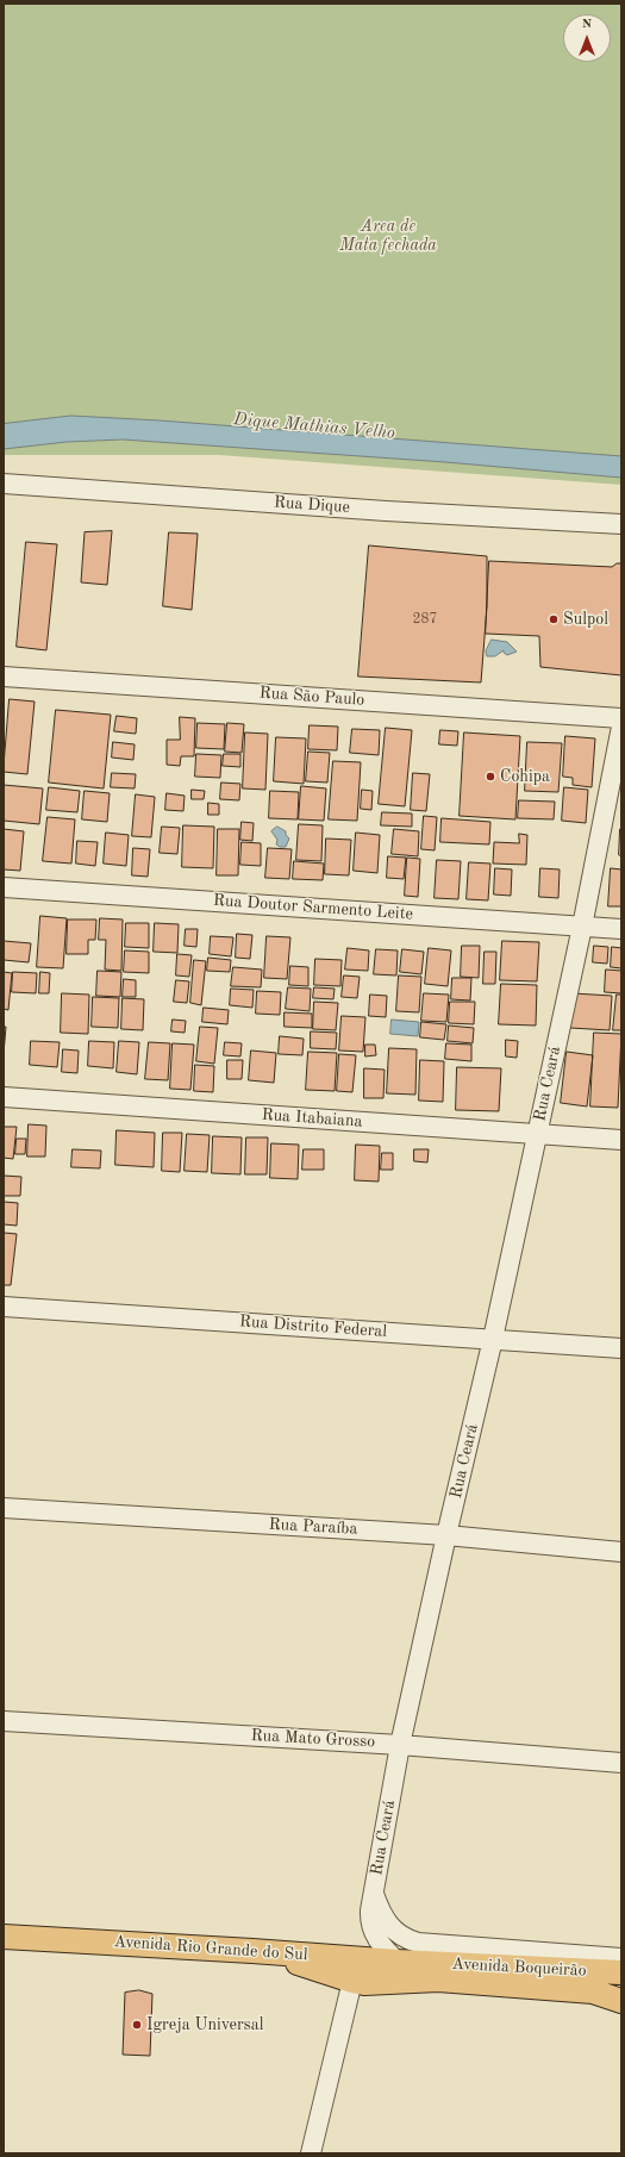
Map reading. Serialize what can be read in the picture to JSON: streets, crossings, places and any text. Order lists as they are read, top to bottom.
{
  "streets": {
    "main road": ["Avenida Rio Grande do Sul", "Avenida Boqueirão"],
    "street": [
      "Rua Dique",
      "Rua São Paulo",
      "Rua Doutor Sarmento Leite",
      "Rua Ceará",
      "Rua Itabaiana",
      "Rua Distrito Federal",
      "Rua Paraíba",
      "Rua Mato Grosso"
    ]
  },
  "crossings": [
    ["Rua Doutor Sarmento Leite", "Rua Ceará"],
    ["Rua Ceará", "Rua Itabaiana"],
    ["Rua Ceará", "Rua Distrito Federal"],
    ["Rua Ceará", "Rua Paraíba"],
    ["Rua Ceará", "Rua Mato Grosso"],
    ["Rua Ceará", "Avenida Rio Grande do Sul"],
    ["Rua Ceará", "Avenida Boqueirão"],
    ["Avenida Rio Grande do Sul", "Avenida Boqueirão"]
  ],
  "water": ["Dique Mathias Velho"],
  "parks": ["Area de Mata fechada"],
  "places": ["Sulpol", "Cohipa", "Igreja Universal"],
  "house_numbers": ["287"],
  "north": "top"
}
